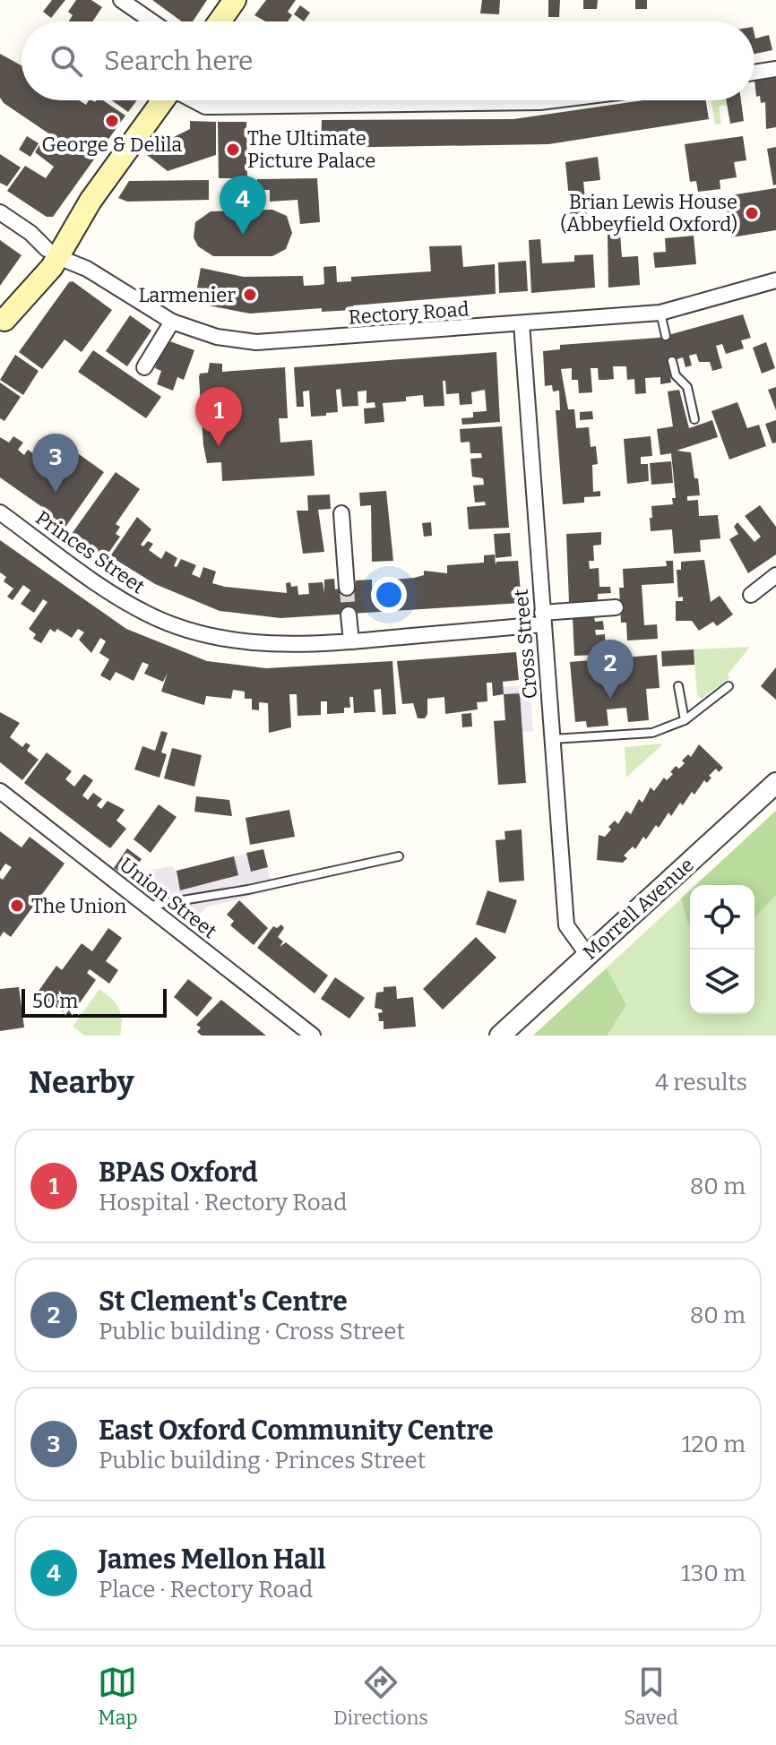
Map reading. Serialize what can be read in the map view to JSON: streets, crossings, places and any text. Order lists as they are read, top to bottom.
{
  "streets": {
    "street": [
      "Rectory Road",
      "Princes Street",
      "Cross Street",
      "Union Street",
      "Morrell Avenue"
    ]
  },
  "crossings": [
    ["Rectory Road", "Cross Street"],
    ["Princes Street", "Cross Street"],
    ["Cross Street", "Morrell Avenue"]
  ],
  "places": [
    "George & Delila",
    "The Ultimate Picture Palace",
    "Brian Lewis House (Abbeyfield Oxford)",
    "Larmenier",
    "The Union"
  ],
  "scale_bar": "50 m",
  "page": {
    "search": "Search here",
    "pins": [
      "4",
      "1",
      "3",
      "2"
    ],
    "scale": "50 m",
    "heading": ["Nearby", "4 results"],
    "list": [
      {
        "mark": "1",
        "name": "BPAS Oxford",
        "note": "Hospital · Rectory Road",
        "value": "80 m"
      },
      {
        "mark": "2",
        "name": "St Clement's Centre",
        "note": "Public building · Cross Street",
        "value": "80 m"
      },
      {
        "mark": "3",
        "name": "East Oxford Community Centre",
        "note": "Public building · Princes Street",
        "value": "120 m"
      },
      {
        "mark": "4",
        "name": "James Mellon Hall",
        "note": "Place · Rectory Road",
        "value": "130 m"
      }
    ],
    "nav": ["Map", "Directions", "Saved"]
  }
}
